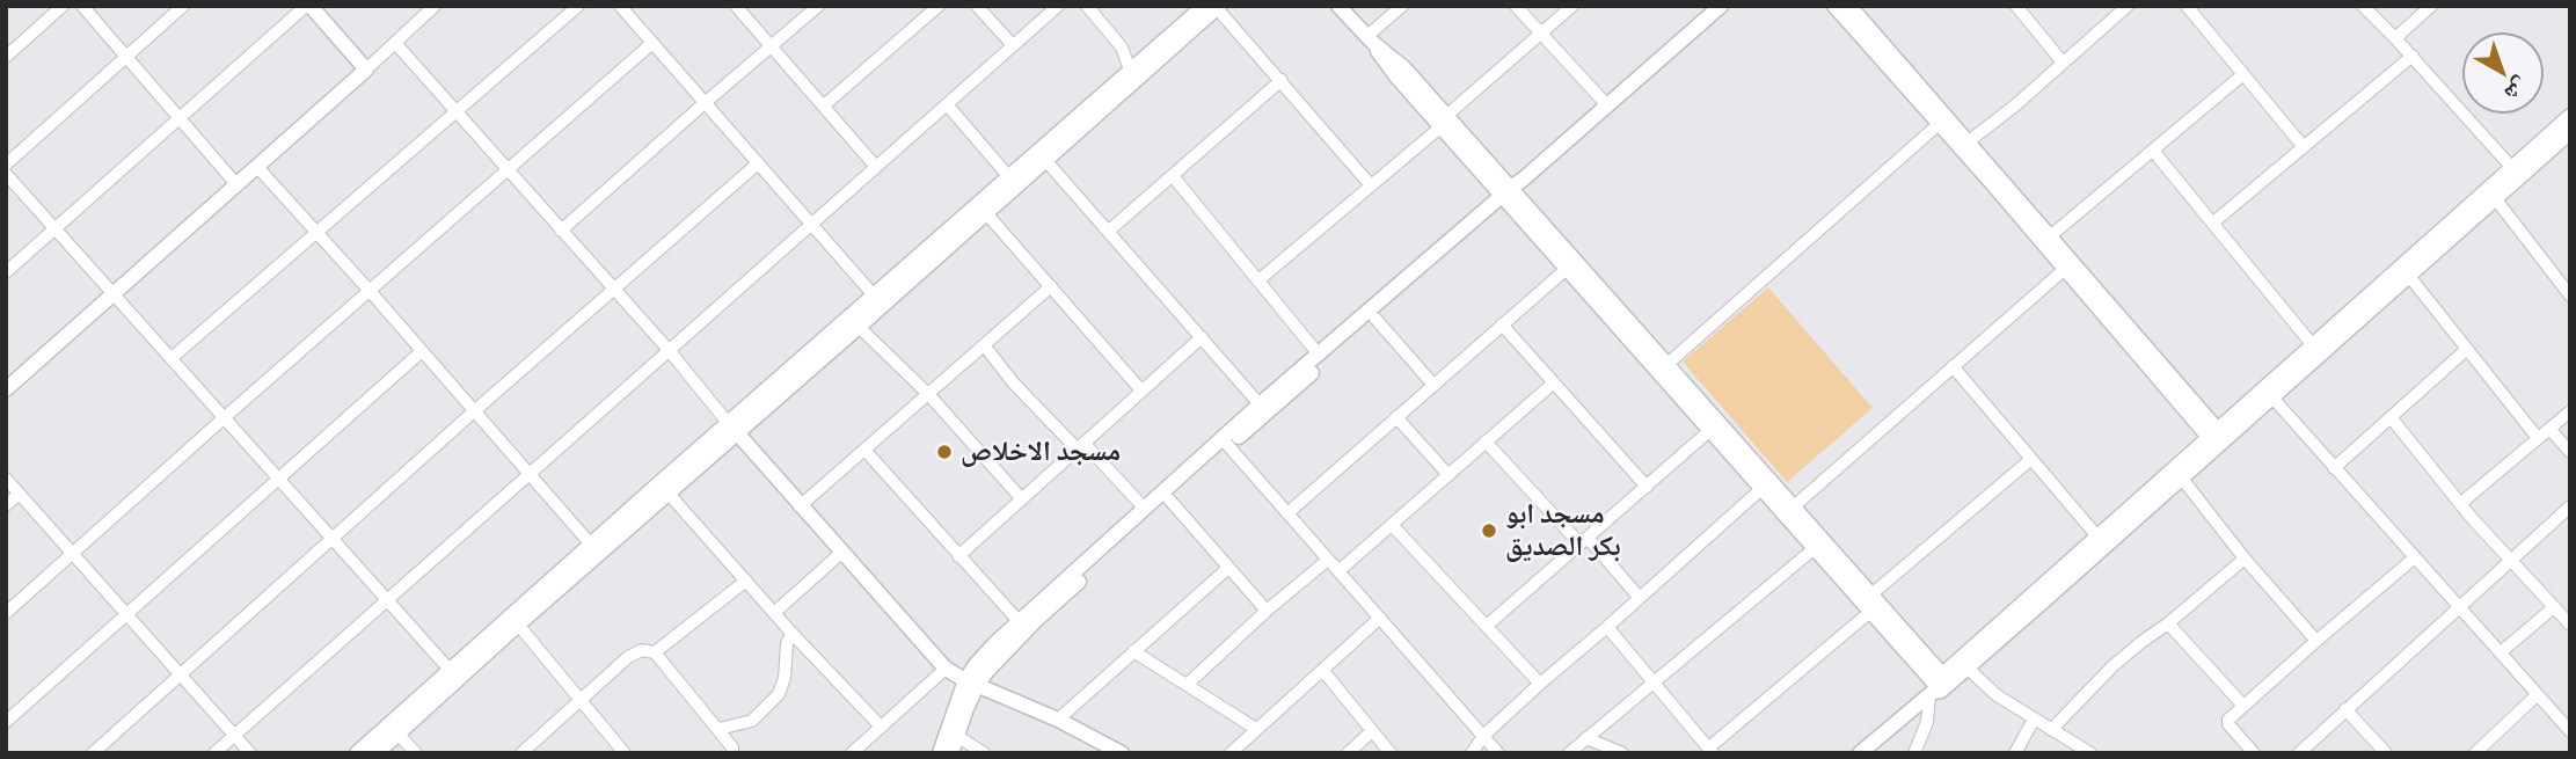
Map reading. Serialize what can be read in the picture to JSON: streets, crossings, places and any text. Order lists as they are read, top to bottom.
{
  "places": ["مسجد الاخلاص", "مسجد ابو بكر الصديق"],
  "north": "bottom right"
}
